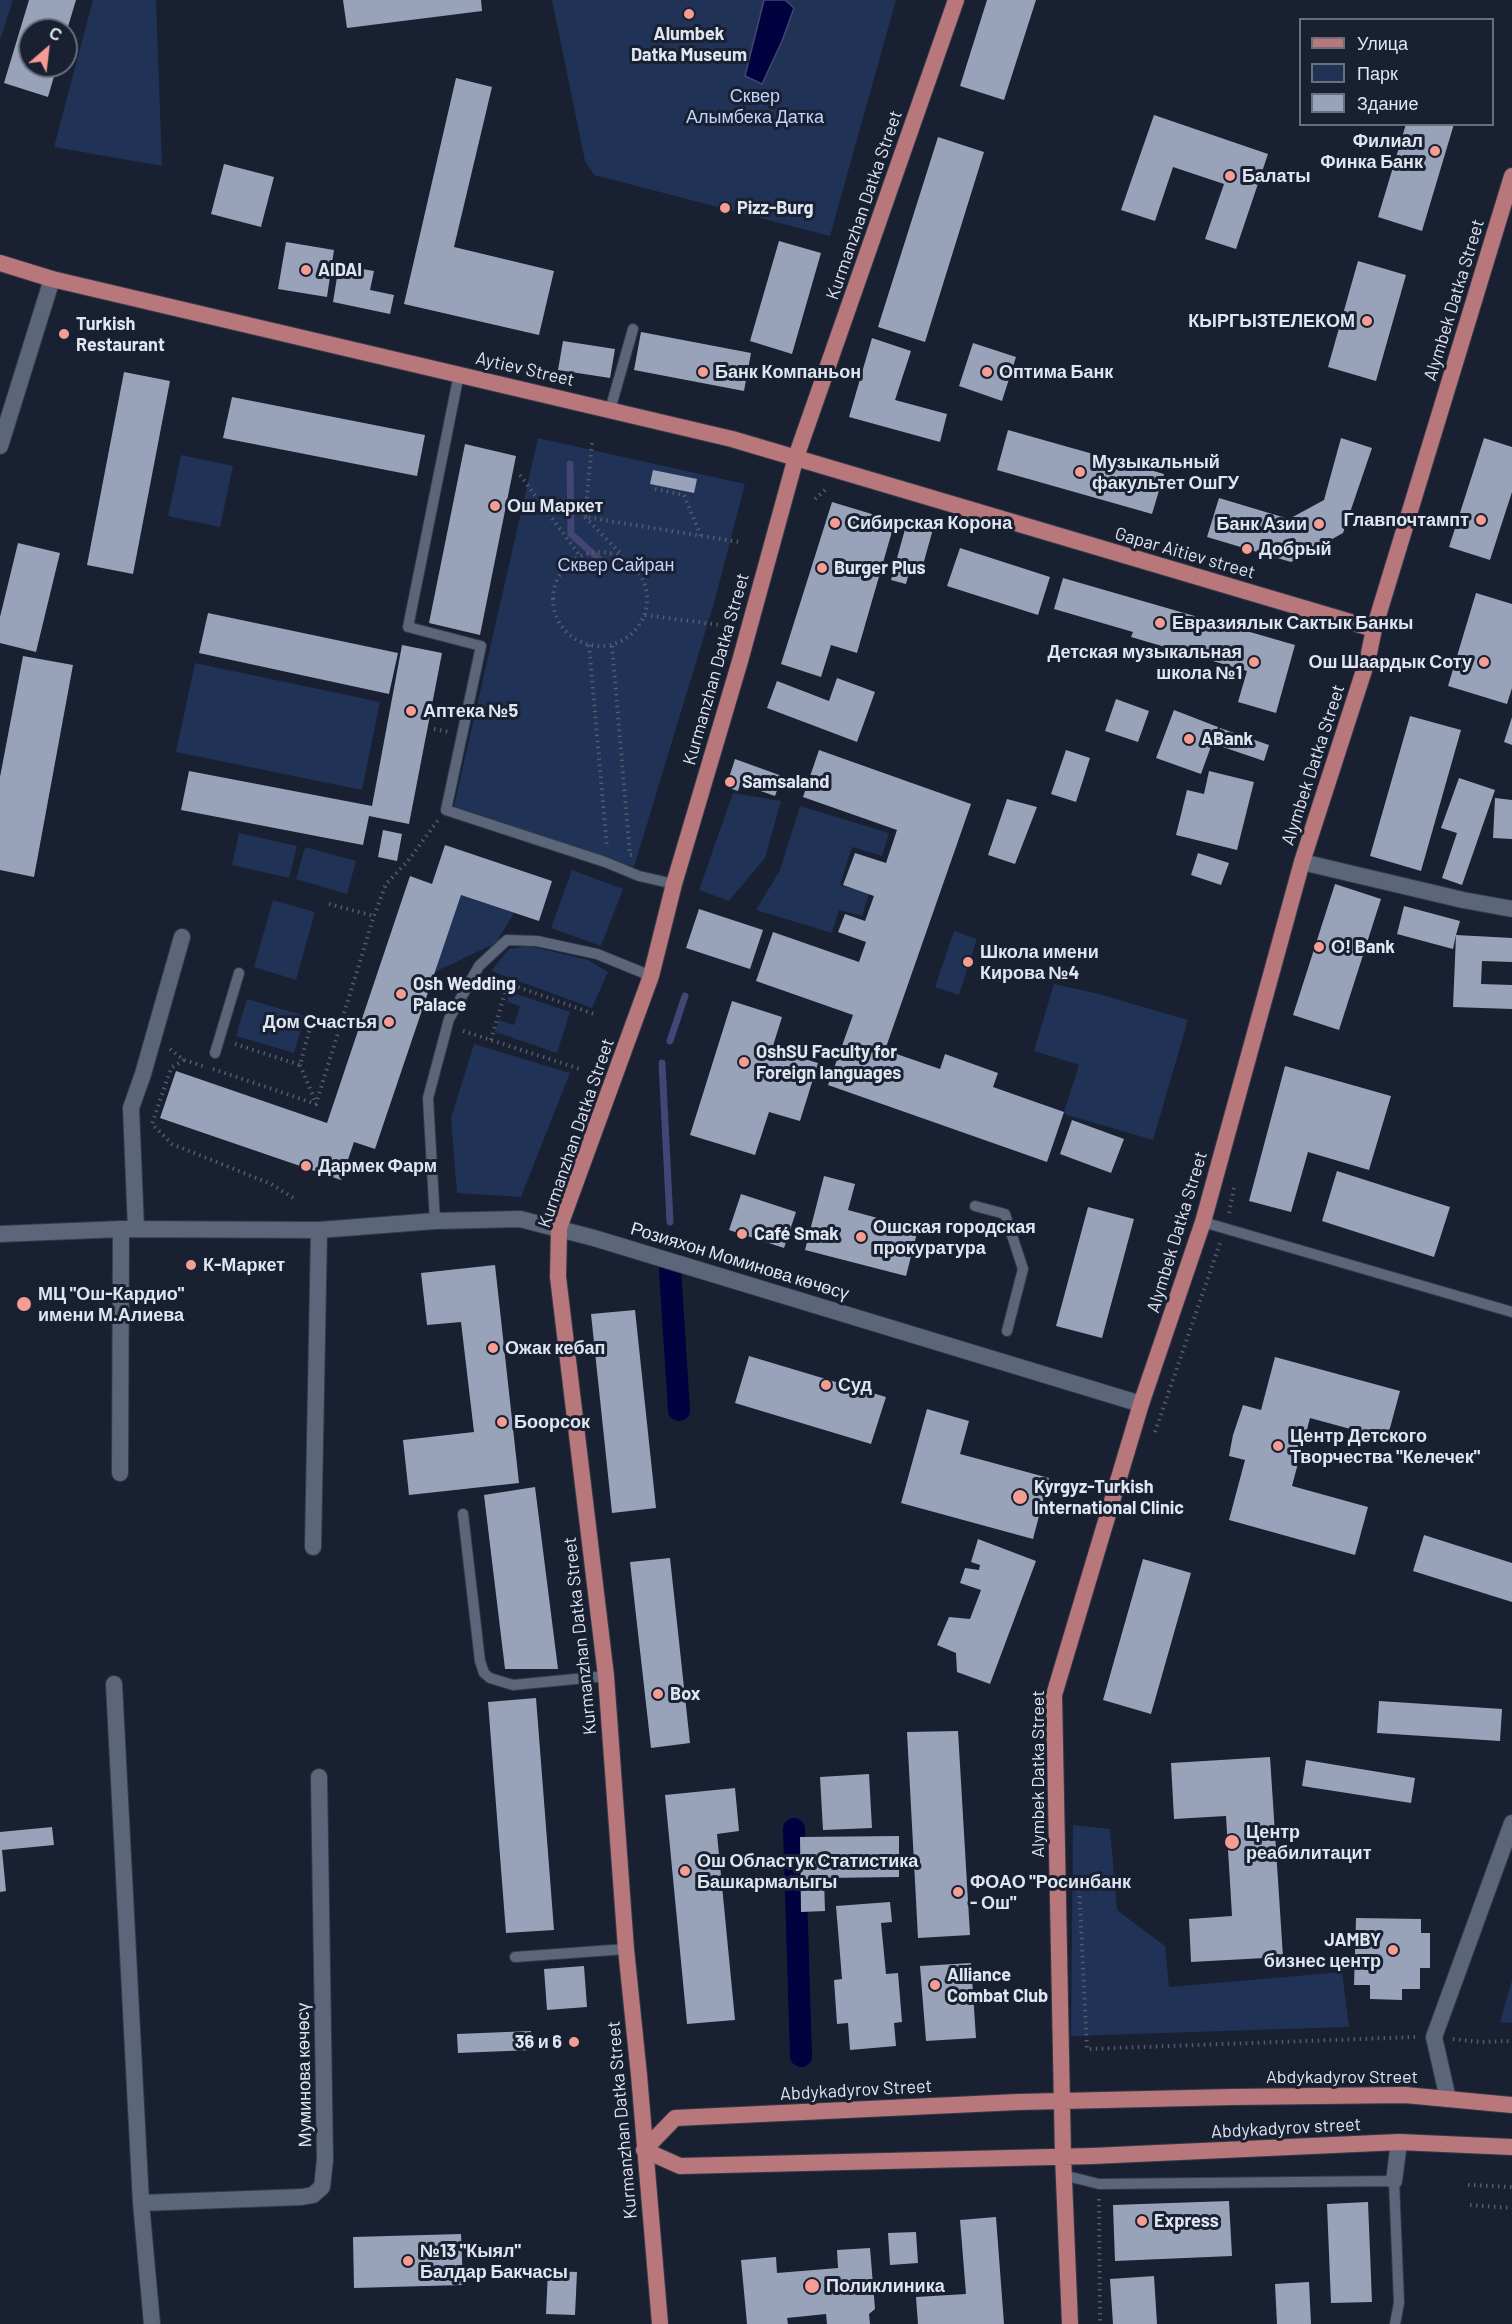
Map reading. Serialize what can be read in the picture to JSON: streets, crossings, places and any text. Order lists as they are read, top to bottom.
{
  "streets": {
    "main road": [
      "Kurmanzhan Datka Street",
      "Alymbek Datka Street",
      "Aytiev Street",
      "Gapar Aitiev street",
      "Abdykadyrov Street",
      "Abdykadyrov street"
    ],
    "street": ["Розияхон Моминова көчөсү", "Муминова көчөсү"]
  },
  "crossings": [
    ["Kurmanzhan Datka Street", "Aytiev Street"],
    ["Kurmanzhan Datka Street", "Gapar Aitiev street"],
    ["Kurmanzhan Datka Street", "Розияхон Моминова көчөсү"],
    ["Kurmanzhan Datka Street", "Abdykadyrov Street"],
    ["Alymbek Datka Street", "Gapar Aitiev street"],
    ["Alymbek Datka Street", "Розияхон Моминова көчөсү"],
    ["Alymbek Datka Street", "Abdykadyrov Street"],
    ["Alymbek Datka Street", "Abdykadyrov street"],
    ["Aytiev Street", "Gapar Aitiev street"]
  ],
  "parks": ["Сквер Алымбека Датка", "Сквер Сайран"],
  "places": [
    "Alumbek Datka Museum",
    "Филиал Финка Банк",
    "Балаты",
    "Pizz-Burg",
    "AIDAI",
    "КЫРГЫЗТЕЛЕКОМ",
    "Turkish Restaurant",
    "Банк Компаньон",
    "Оптима Банк",
    "Музыкальный факультет ОшГУ",
    "Ош Маркет",
    "Главпочтампт",
    "Сибирская Корона",
    "Банк Азии",
    "Добрый",
    "Burger Plus",
    "Евразиялык Сактык Банкы",
    "Детская музыкальная школа №1",
    "Ош Шаардык Соту",
    "Аптека №5",
    "ABank",
    "Samsaland",
    "О! Bank",
    "Школа имени Кирова №4",
    "Osh Wedding Palace",
    "Дом Счастья",
    "OshSU Faculty for Foreign languages",
    "Дармек Фарм",
    "Café Smak",
    "Ошская городская прокуратура",
    "К-Маркет",
    "МЦ \"Ош-Кардио\" имени М.Алиева",
    "Ожак кебап",
    "Суд",
    "Боорсок",
    "Центр Детского Творчества \"Келечек\"",
    "Kyrgyz-Turkish International Clinic",
    "Box",
    "Центр реабилитацит",
    "Ош Областук Статистика Башкармалыгы",
    "ФОАО \"Росинбанк - Ош\"",
    "JAMBY бизнес центр",
    "Alliance Combat Club",
    "36 и 6",
    "Express",
    "№13 \"Кыял\" Балдар Бакчасы",
    "Поликлиника"
  ],
  "legend": ["Улица", "Парк", "Здание"],
  "north": "top right"
}
